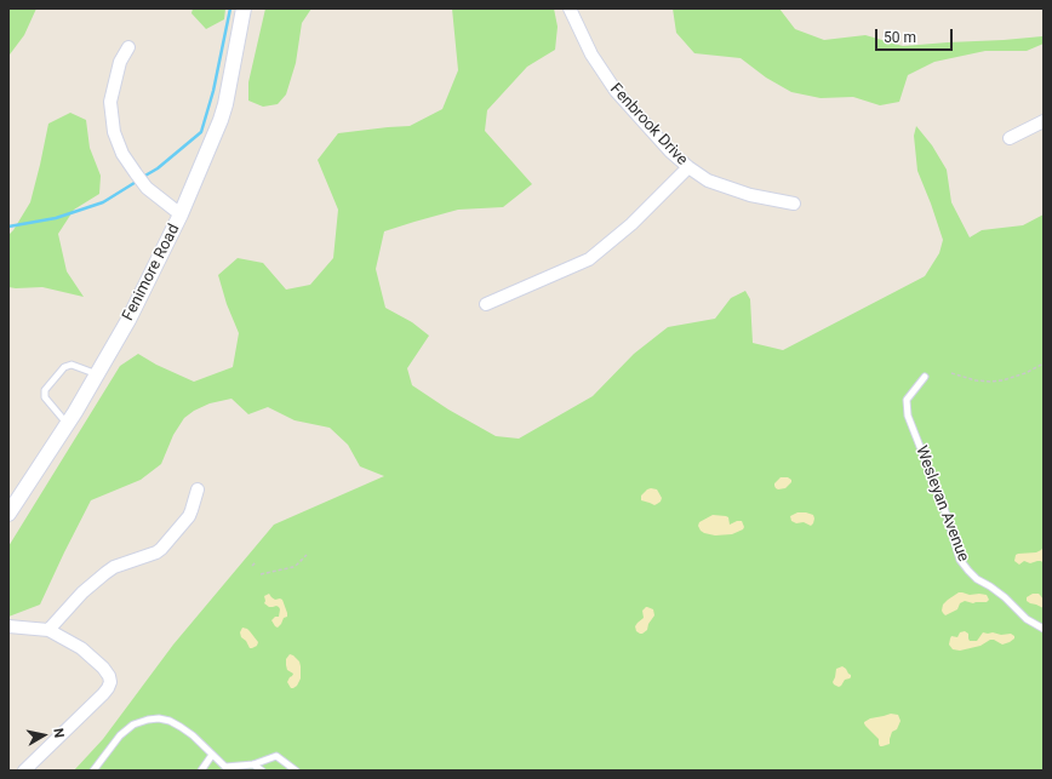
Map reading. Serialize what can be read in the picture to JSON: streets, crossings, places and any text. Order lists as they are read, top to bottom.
{
  "streets": {
    "street": ["Fenbrook Drive", "Fenimore Road"],
    "lane": ["Wesleyan Avenue"]
  },
  "scale_bar": "50 m",
  "north": "right"
}
